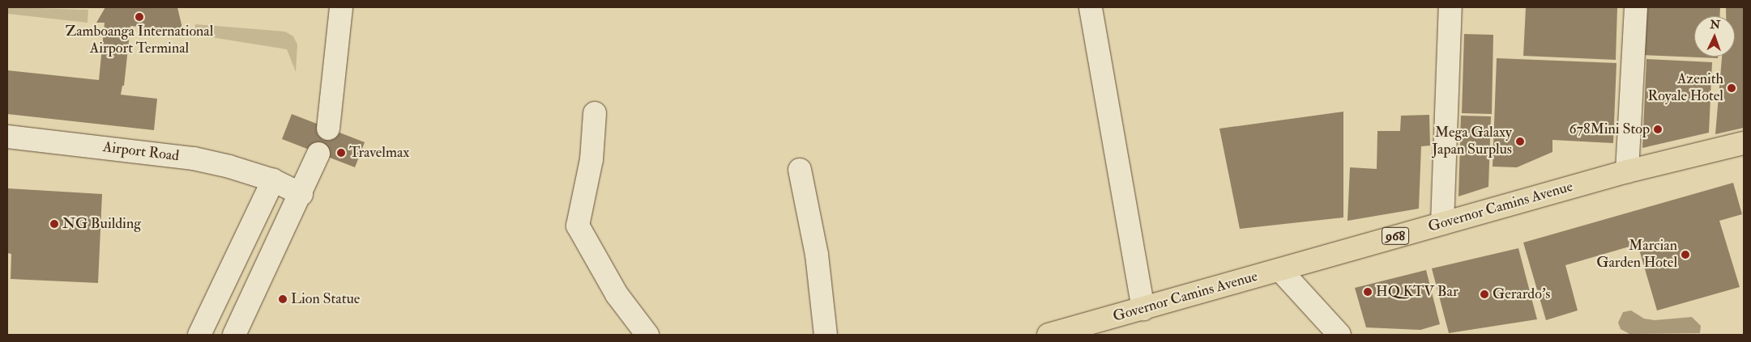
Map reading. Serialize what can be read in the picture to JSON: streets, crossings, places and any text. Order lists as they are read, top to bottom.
{
  "streets": {
    "main road": ["Governor Camins Avenue", "968"],
    "street": ["Airport Road"]
  },
  "places": [
    "Zamboanga International Airport Terminal",
    "Azenith Royale Hotel",
    "678Mini Stop",
    "Mega Galaxy Japan Surplus",
    "Travelmax",
    "NG Building",
    "Marcian Garden Hotel",
    "HQ KTV Bar",
    "Gerardo's",
    "Lion Statue"
  ],
  "north": "top"
}
